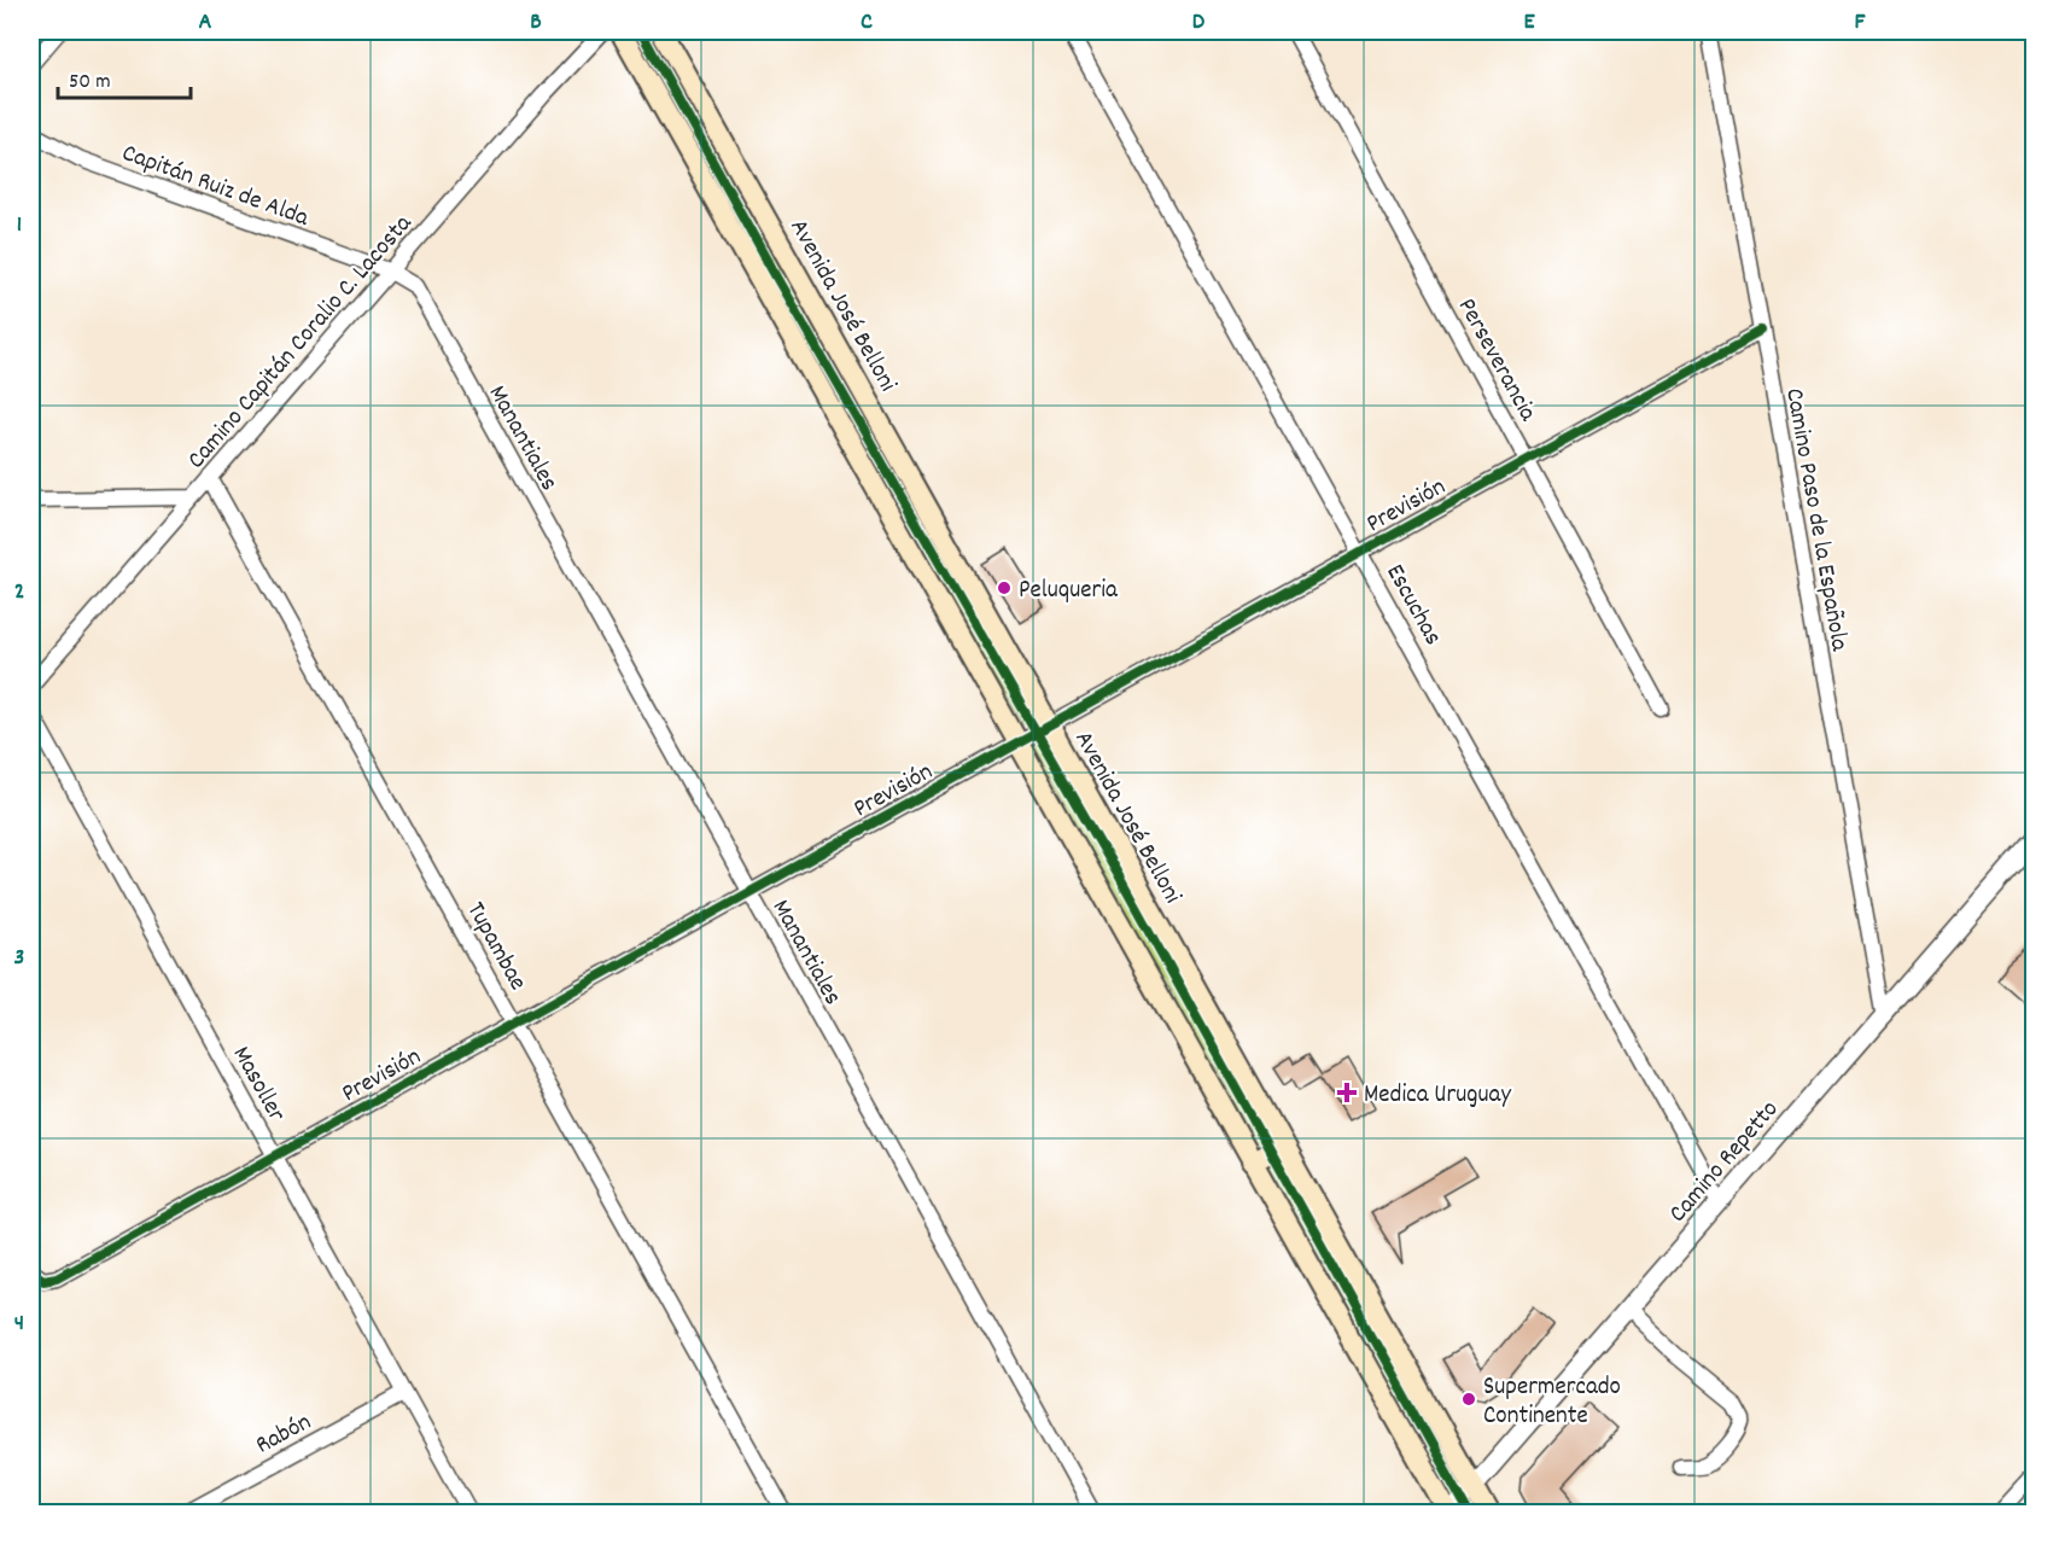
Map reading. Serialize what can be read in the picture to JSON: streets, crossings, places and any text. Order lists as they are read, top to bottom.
{
  "streets": {
    "main road": ["Avenida José Belloni"],
    "street": [
      "Capitán Ruiz de Alda",
      "Camino Capitán Coralio C. Lacosta",
      "Perseverancia",
      "Manantiales",
      "Previsión",
      "Camino Paso de la Española",
      "Escuchas",
      "Tupambae",
      "Masoller",
      "Camino Repetto",
      "Rabón"
    ]
  },
  "crossings": [
    ["Capitán Ruiz de Alda", "Camino Capitán Coralio C. Lacosta"],
    ["Capitán Ruiz de Alda", "Manantiales"],
    ["Avenida José Belloni", "Previsión"],
    ["Avenida José Belloni", "Camino Repetto"],
    ["Camino Capitán Coralio C. Lacosta", "Manantiales"],
    ["Camino Capitán Coralio C. Lacosta", "Tupambae"],
    ["Perseverancia", "Previsión"],
    ["Manantiales", "Previsión"],
    ["Previsión", "Camino Paso de la Española"],
    ["Previsión", "Escuchas"],
    ["Previsión", "Tupambae"],
    ["Previsión", "Masoller"],
    ["Camino Paso de la Española", "Camino Repetto"],
    ["Escuchas", "Camino Repetto"],
    ["Masoller", "Rabón"]
  ],
  "places": {
    "other": ["Peluqueria", "Supermercado Continente"],
    "health": ["Medica Uruguay"]
  },
  "scale_bar": "50 m",
  "grid": {
    "columns": [
      "A",
      "B",
      "C",
      "D",
      "E",
      "F"
    ],
    "rows": [
      "1",
      "2",
      "3",
      "4"
    ]
  }
}
